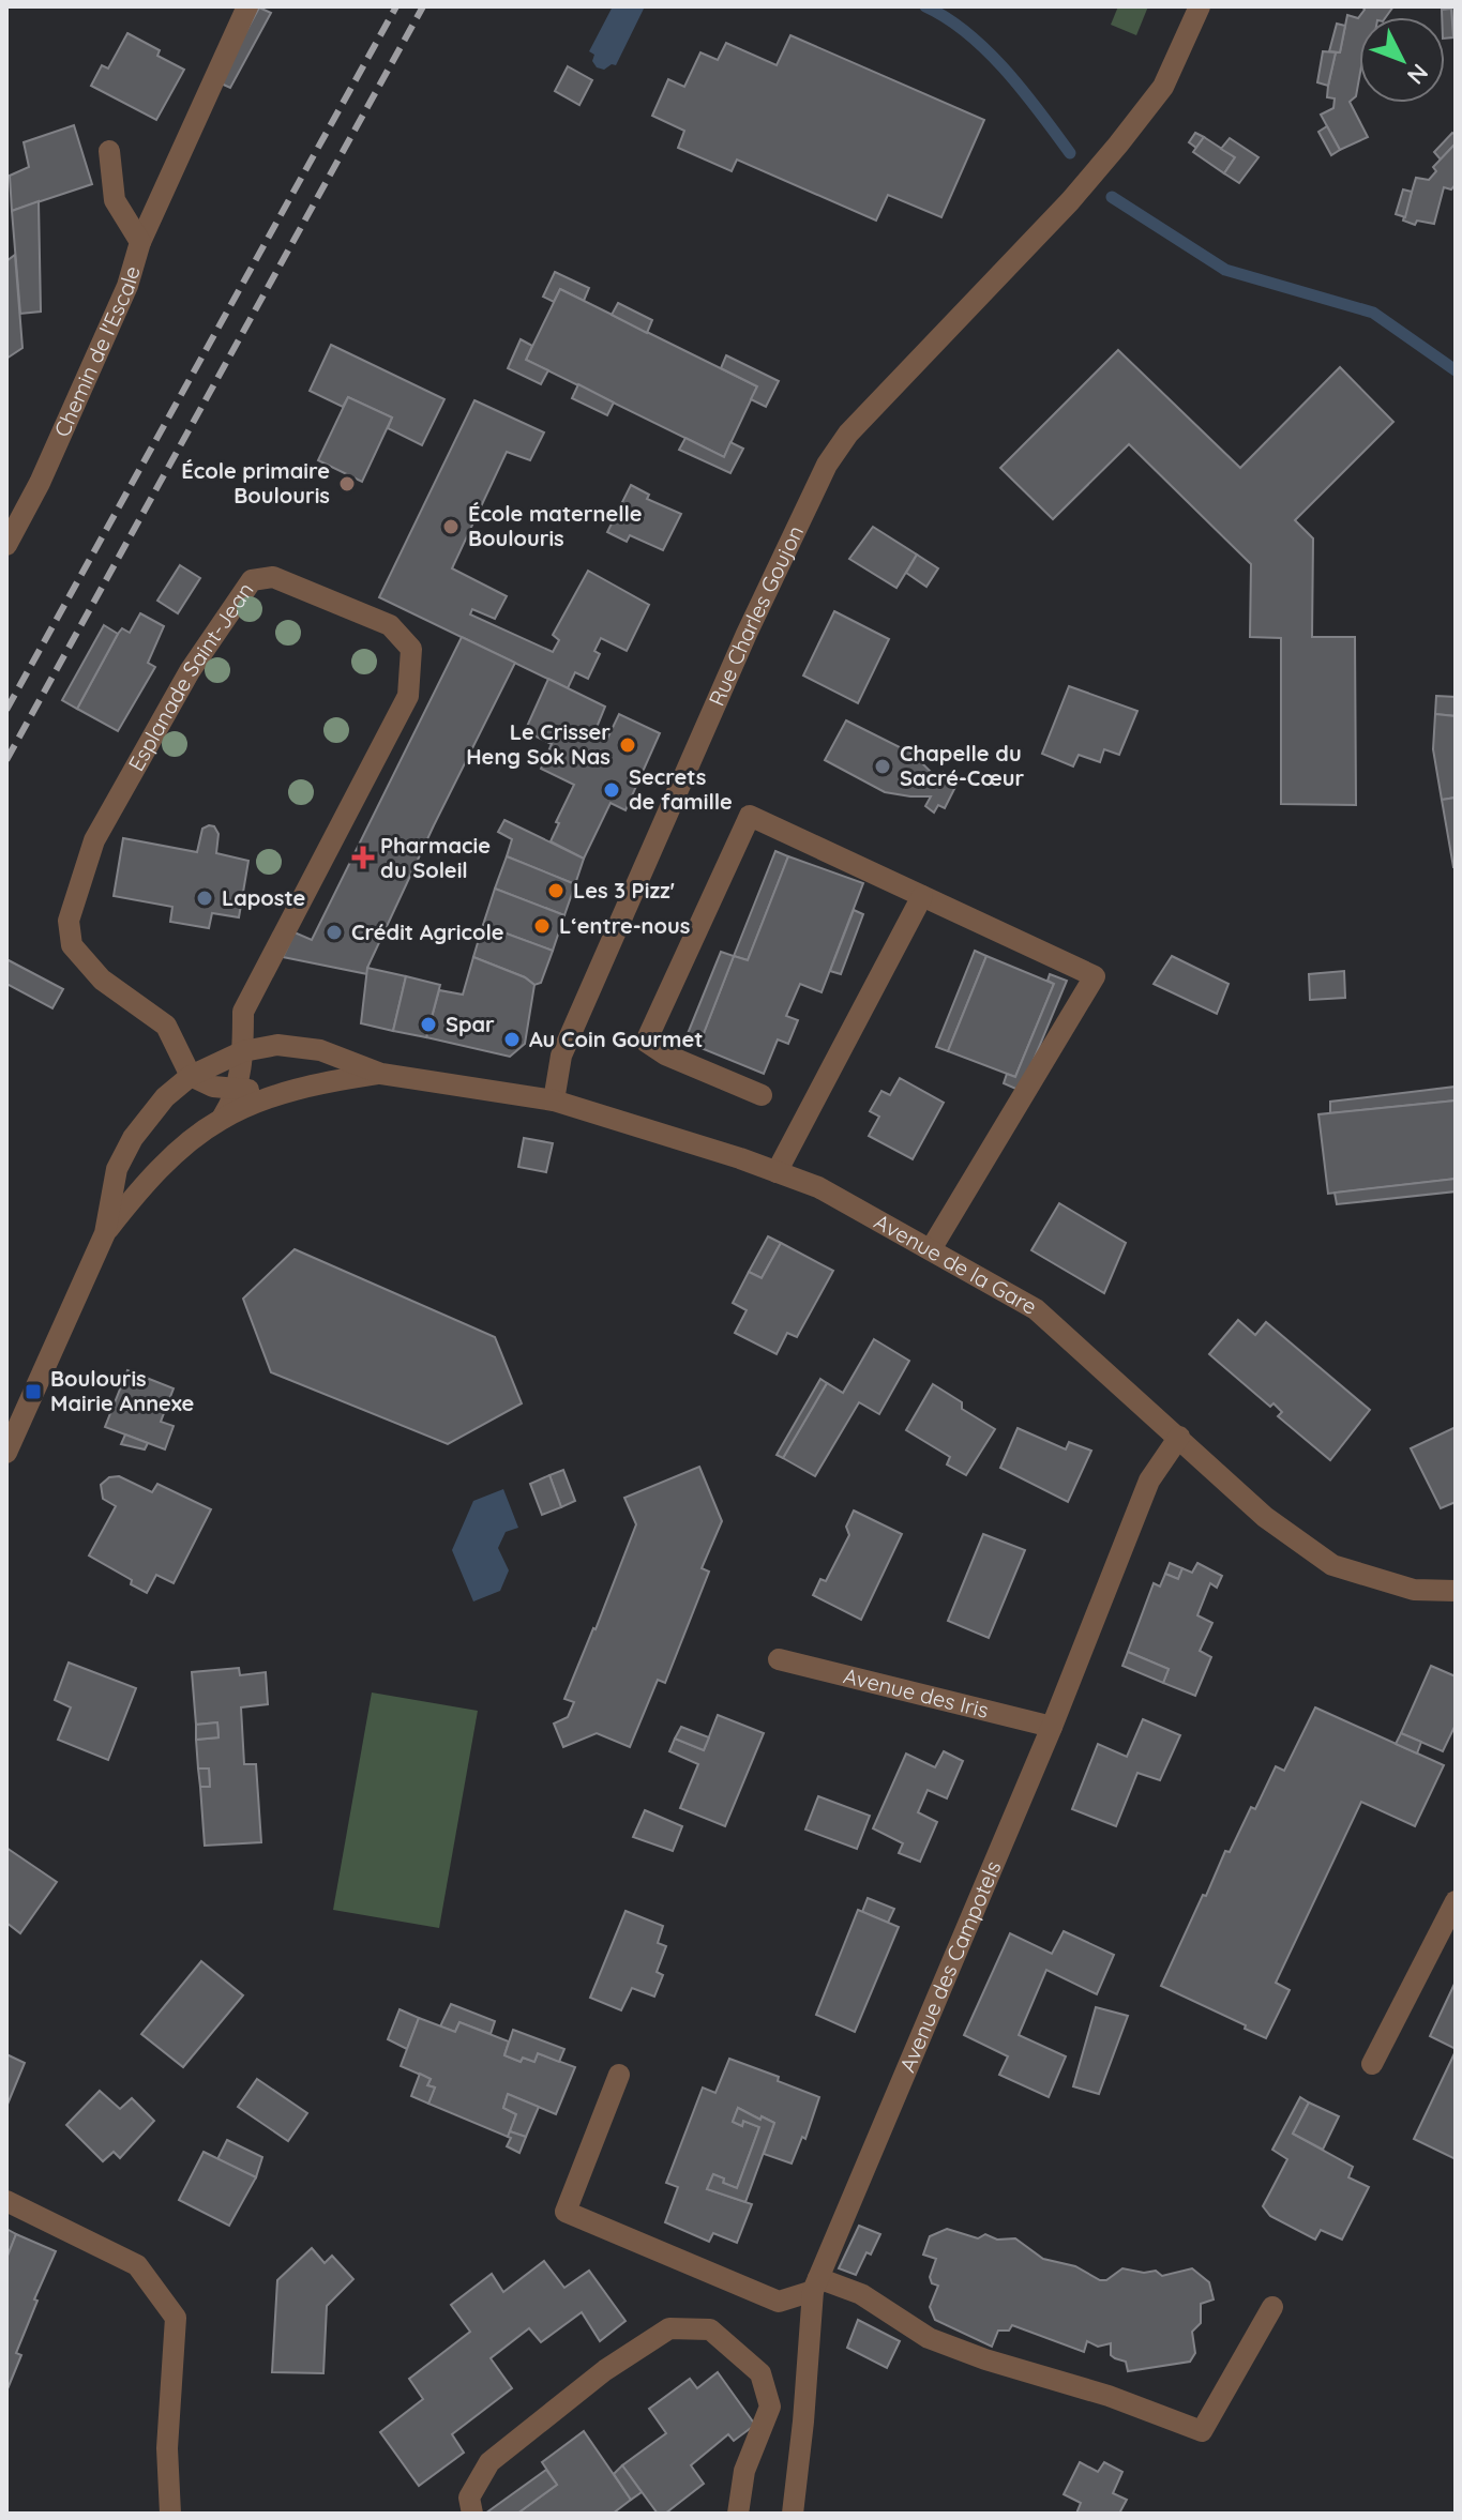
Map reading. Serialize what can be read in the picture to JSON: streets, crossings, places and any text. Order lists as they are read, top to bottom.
{
  "streets": {
    "street": [
      "Chemin de l'Escale",
      "Rue Charles Goujon",
      "Esplanade Saint-Jean",
      "Avenue de la Gare",
      "Avenue des Iris",
      "Avenue des Campotels"
    ]
  },
  "crossings": [
    ["Rue Charles Goujon", "Avenue de la Gare"],
    ["Esplanade Saint-Jean", "Avenue de la Gare"],
    ["Avenue de la Gare", "Avenue des Campotels"],
    ["Avenue des Iris", "Avenue des Campotels"]
  ],
  "places": {
    "other": [
      "École primaire Boulouris",
      "École maternelle Boulouris",
      "Le Crisser Heng Sok Nas",
      "Chapelle du Sacré-Cœur",
      "Secrets de famille",
      "Les 3 Pizz'",
      "Laposte",
      "L‘entre-nous",
      "Crédit Agricole",
      "Spar",
      "Au Coin Gourmet"
    ],
    "health": ["Pharmacie du Soleil"],
    "transit": ["Boulouris Mairie Annexe"]
  },
  "north": "bottom right"
}
